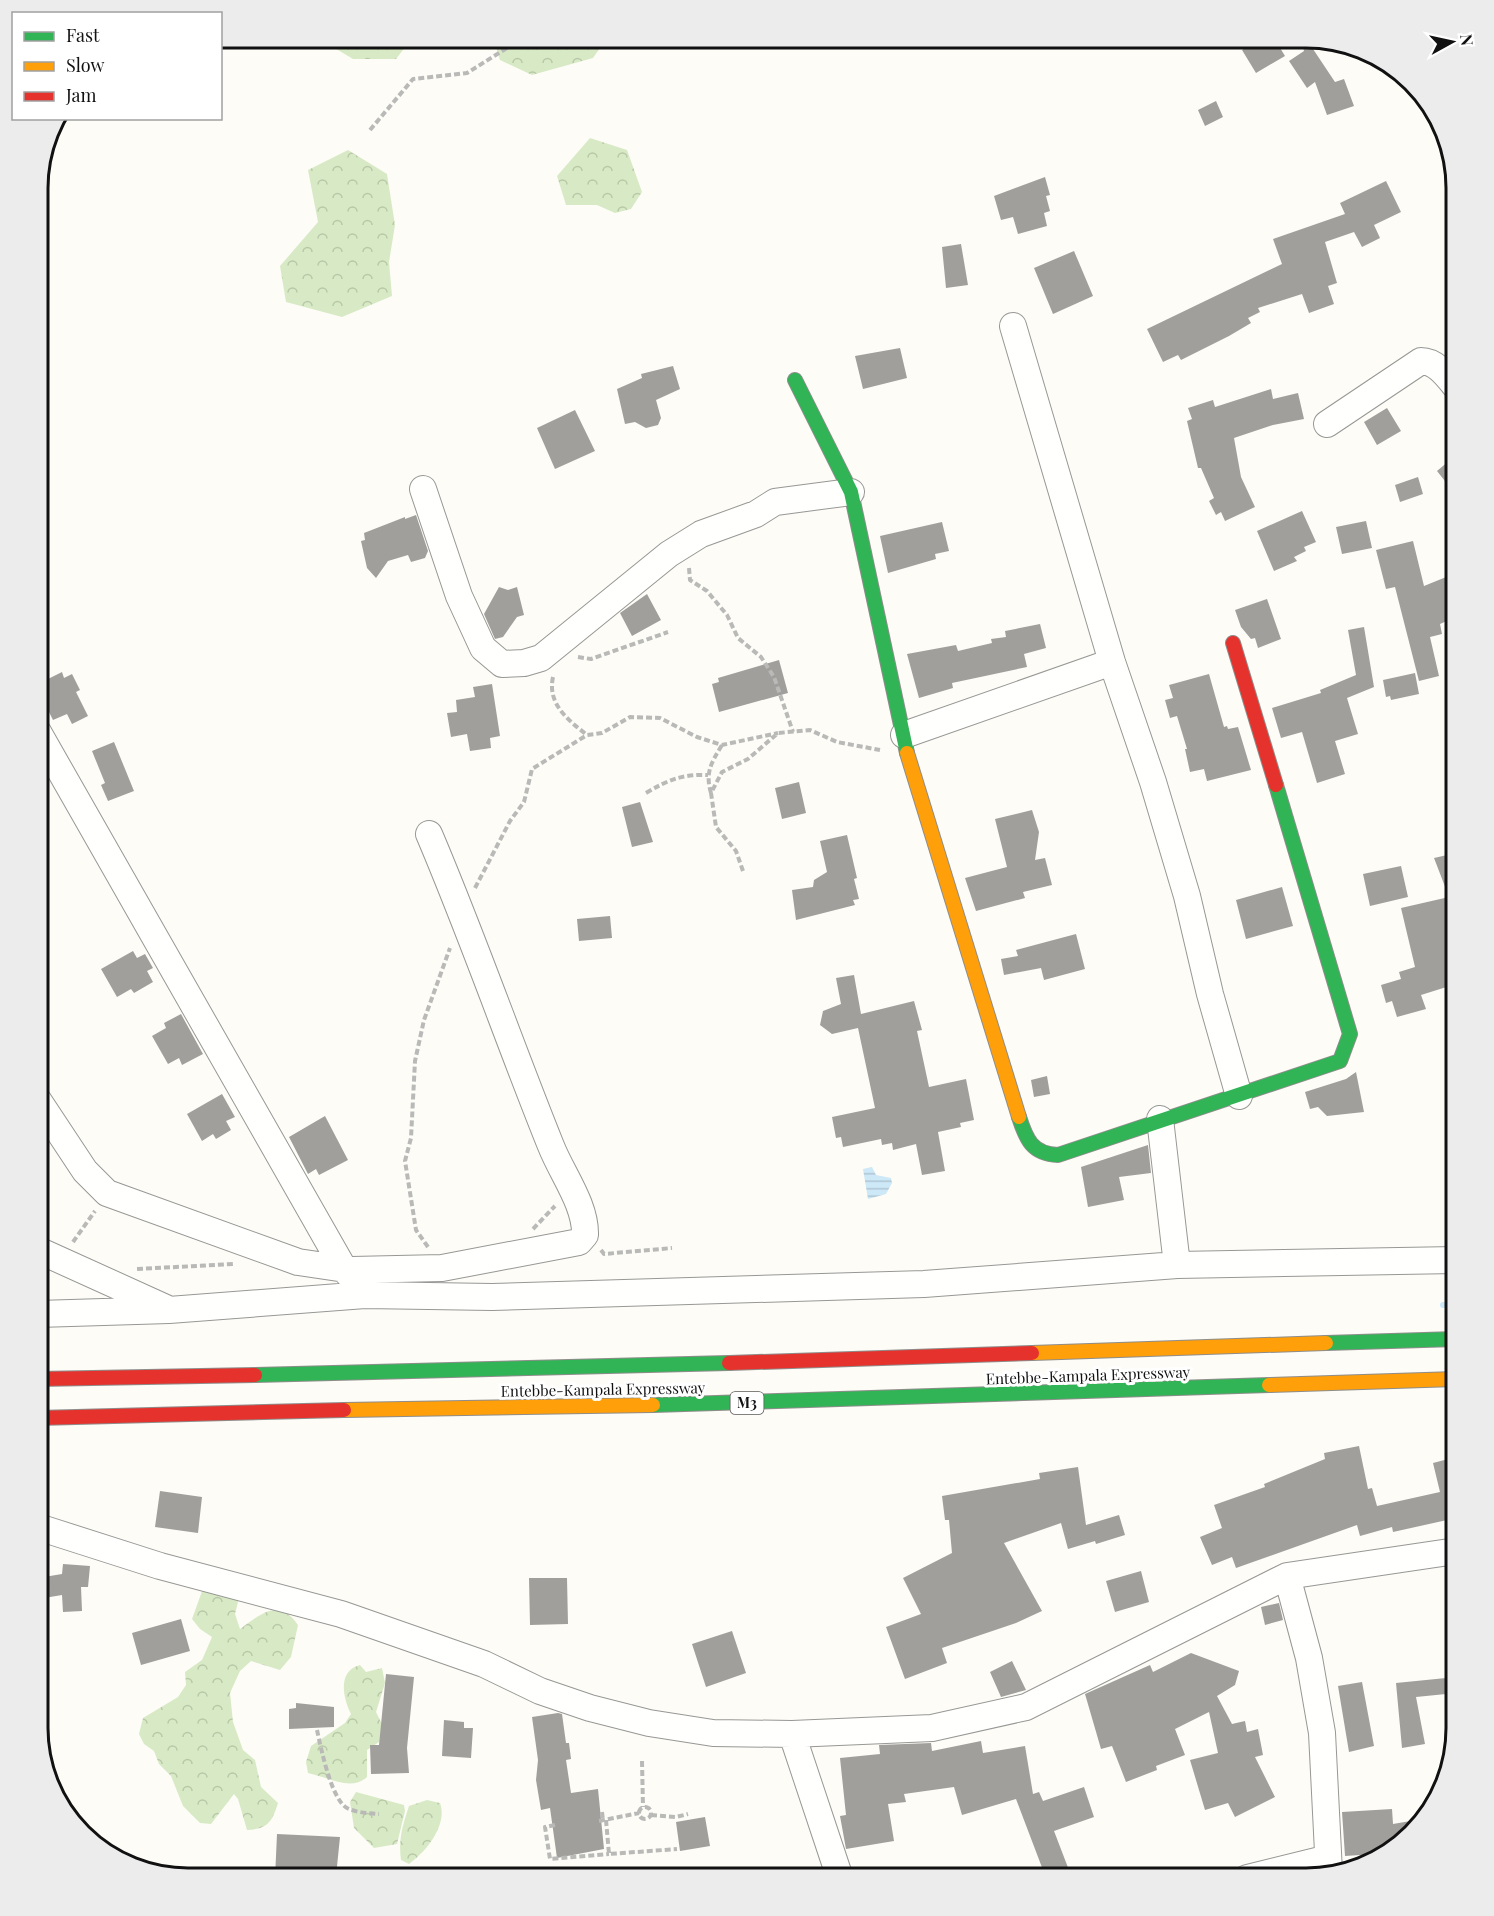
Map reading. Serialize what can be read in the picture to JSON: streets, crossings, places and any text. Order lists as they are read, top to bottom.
{
  "streets": {
    "main road": ["Entebbe-Kampala Expressway", "M3"]
  },
  "legend": ["Fast", "Slow", "Jam"],
  "north": "right"
}
